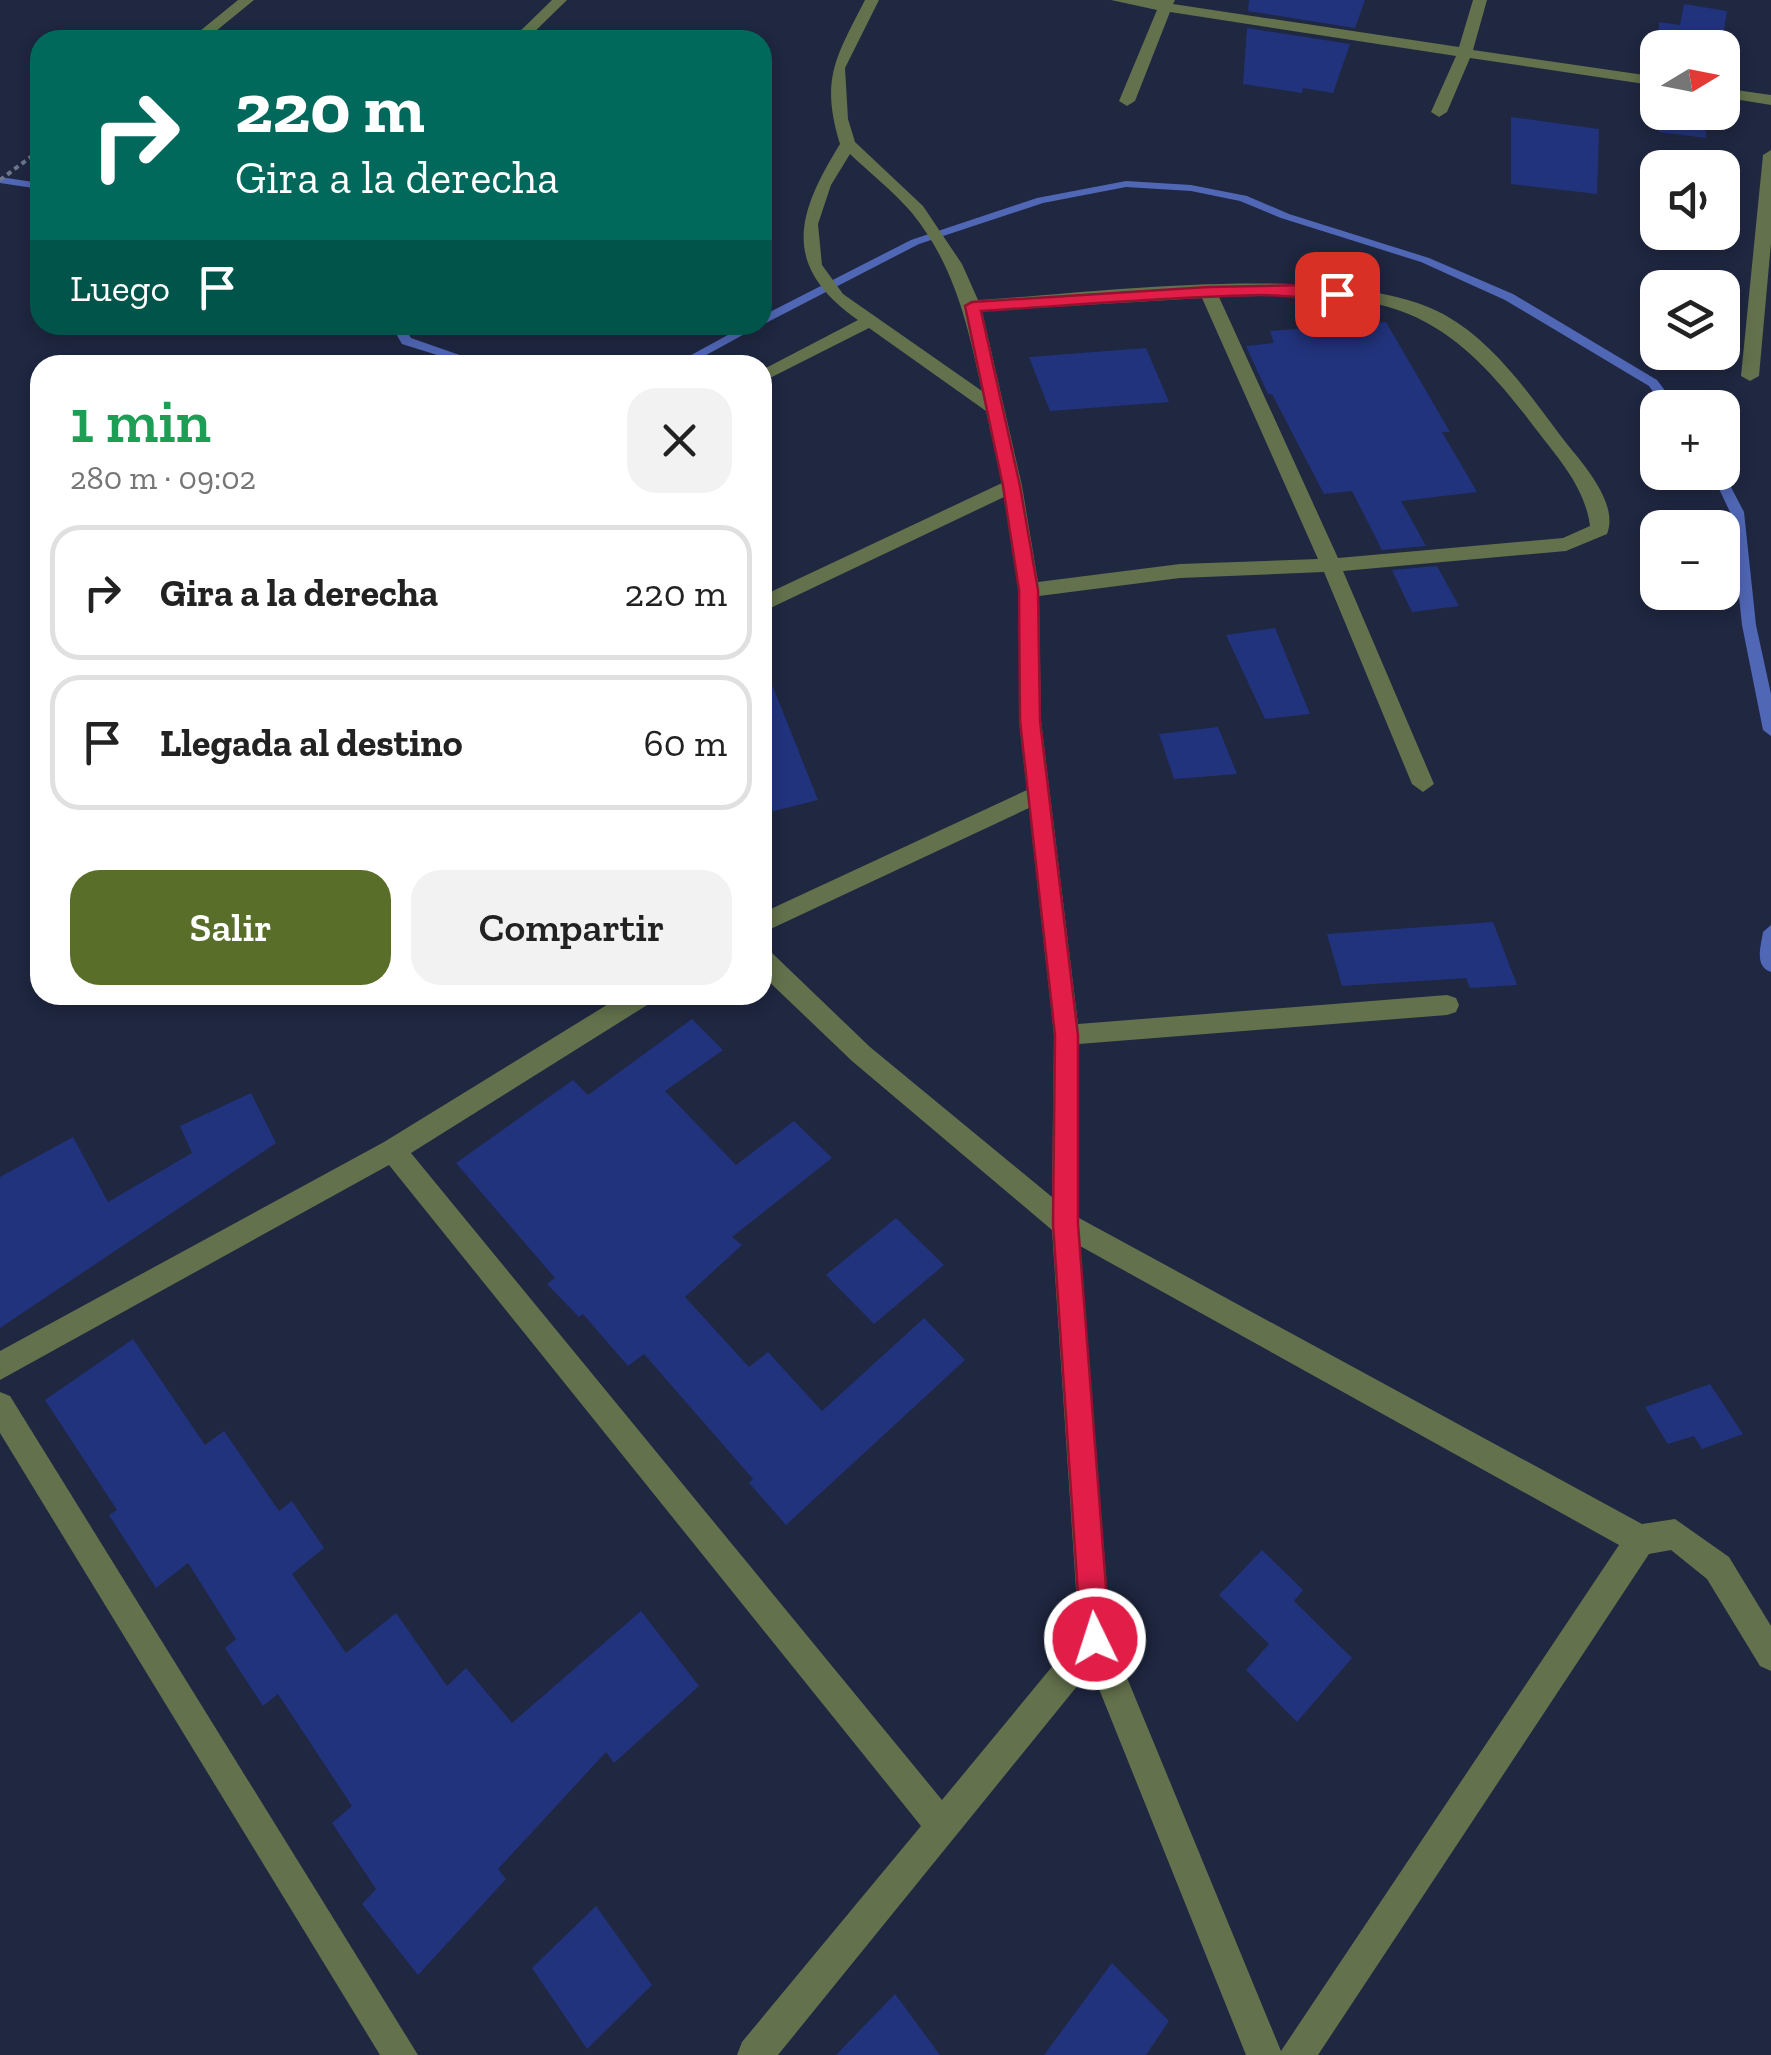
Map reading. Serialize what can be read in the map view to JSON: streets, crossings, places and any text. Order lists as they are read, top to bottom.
{
  "north": "right",
  "page": {
    "map_buttons": ["+", "−"],
    "turn": ["220 m", "Gira a la derecha"],
    "then": "Luego",
    "heading": ["1 min", "280 m · 09:02"],
    "list": [
      {
        "name": "Gira a la derecha",
        "value": "220 m"
      },
      {
        "name": "Llegada al destino",
        "value": "60 m"
      }
    ],
    "buttons": ["Salir", "Compartir"]
  }
}
